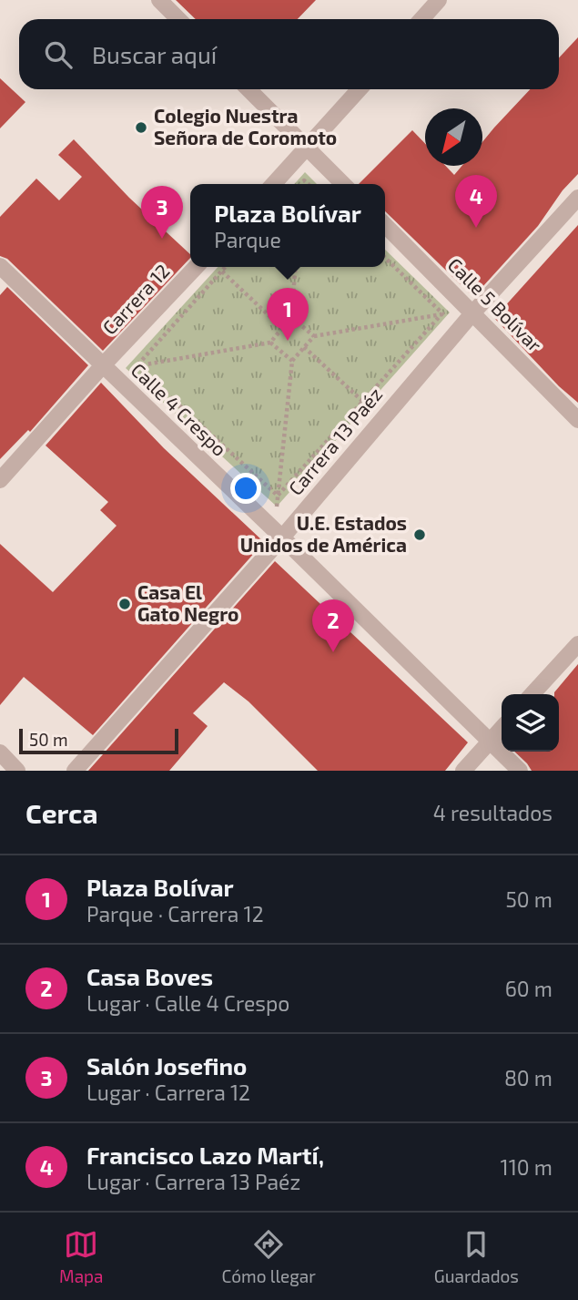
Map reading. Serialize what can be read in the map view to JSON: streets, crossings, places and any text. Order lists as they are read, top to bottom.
{
  "streets": {
    "street": [
      "Carrera 12",
      "Calle 5 Bolívar",
      "Calle 4 Crespo",
      "Carrera 13 Paéz"
    ]
  },
  "crossings": [
    ["Carrera 12", "Calle 4 Crespo"],
    ["Calle 5 Bolívar", "Carrera 13 Paéz"],
    ["Calle 4 Crespo", "Carrera 13 Paéz"]
  ],
  "places": ["Colegio Nuestra Señora de Coromoto", "U.E. Estados Unidos de América", "Casa El Gato Negro"],
  "scale_bar": "50 m",
  "north": "bottom left",
  "page": {
    "search": "Buscar aquí",
    "pins": [
      "4",
      "3",
      "1",
      "2"
    ],
    "popup": ["Plaza Bolívar", "Parque"],
    "scale": "50 m",
    "heading": ["Cerca", "4 resultados"],
    "list": [
      {
        "mark": "1",
        "name": "Plaza Bolívar",
        "note": "Parque · Carrera 12",
        "value": "50 m"
      },
      {
        "mark": "2",
        "name": "Casa Boves",
        "note": "Lugar · Calle 4 Crespo",
        "value": "60 m"
      },
      {
        "mark": "3",
        "name": "Salón Josefino",
        "note": "Lugar · Carrera 12",
        "value": "80 m"
      },
      {
        "mark": "4",
        "name": "Francisco Lazo Martí,",
        "note": "Lugar · Carrera 13 Paéz",
        "value": "110 m"
      }
    ],
    "nav": ["Mapa", "Cómo llegar", "Guardados"]
  }
}
